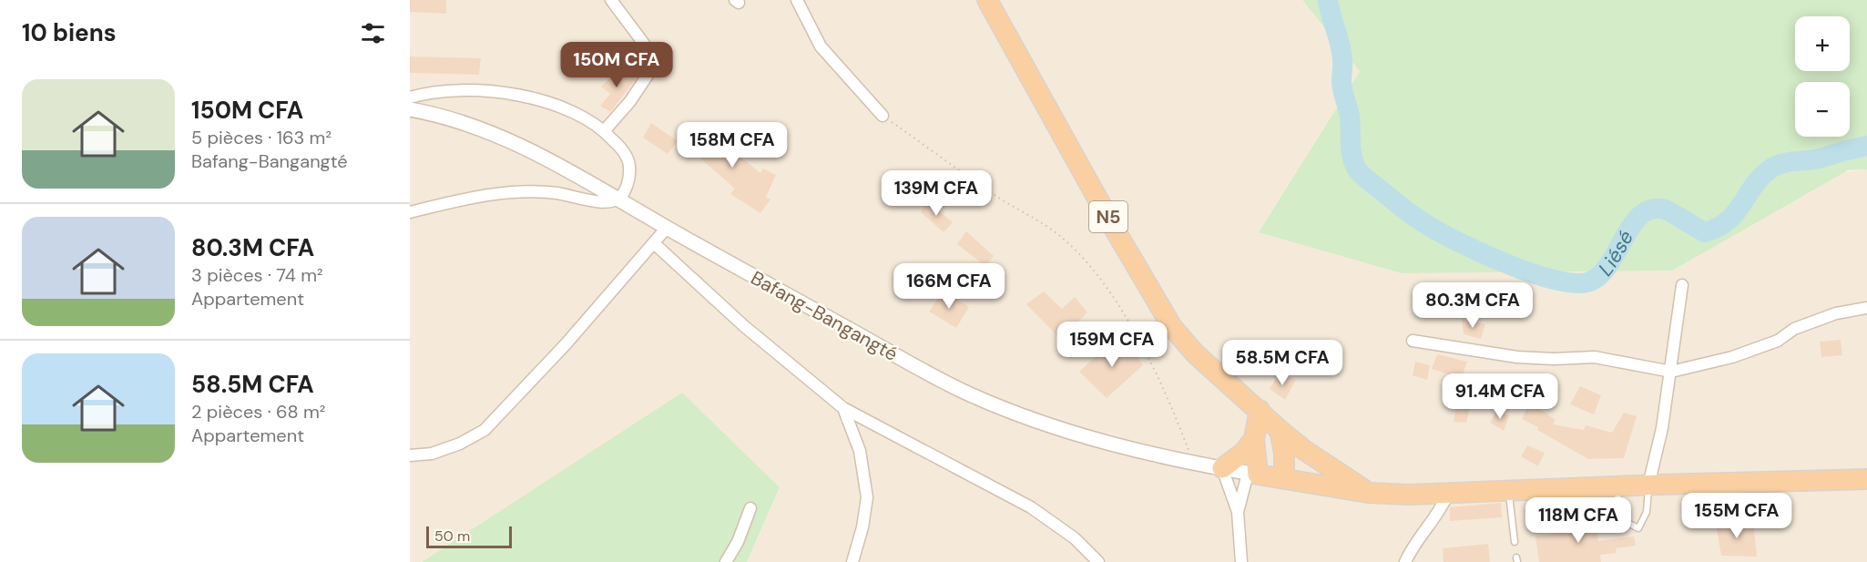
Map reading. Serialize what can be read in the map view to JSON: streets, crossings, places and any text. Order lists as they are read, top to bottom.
{
  "streets": {
    "highway": ["N5"],
    "street": ["Bafang-Bangangté"]
  },
  "water": ["Liésé"],
  "scale_bar": "50 m",
  "page": {
    "heading": "10 biens",
    "map_buttons": ["+", "−"],
    "price": [
      "150M CFA",
      "158M CFA",
      "139M CFA",
      "166M CFA",
      "80.3M CFA",
      "159M CFA",
      "58.5M CFA",
      "91.4M CFA",
      "155M CFA",
      "118M CFA"
    ],
    "list": [
      {
        "name": "150M CFA",
        "note": "5 pièces · 163 m² · Bafang-Bangangté"
      },
      {
        "name": "80.3M CFA",
        "note": "3 pièces · 74 m² · Appartement"
      },
      {
        "name": "58.5M CFA",
        "note": "2 pièces · 68 m² · Appartement"
      }
    ],
    "scale": "50 m"
  }
}
